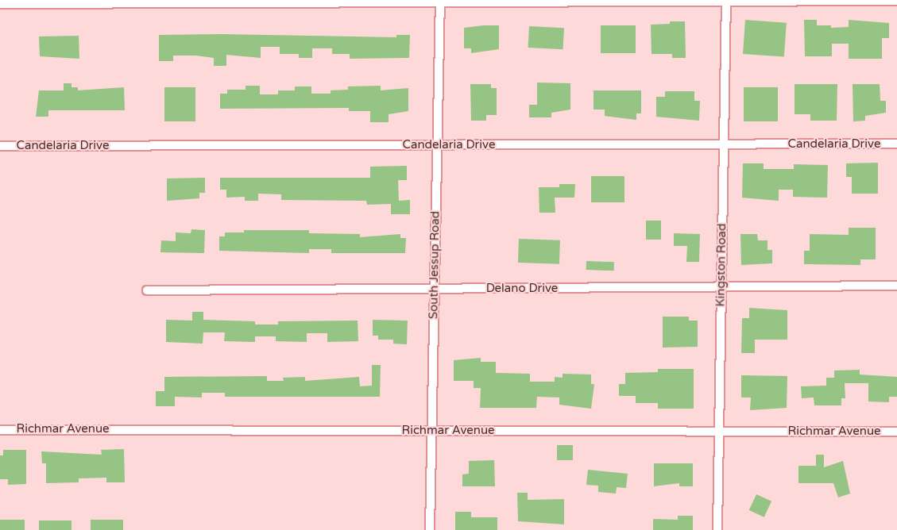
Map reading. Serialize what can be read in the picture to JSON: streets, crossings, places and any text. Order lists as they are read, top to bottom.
{
  "streets": {
    "street": [
      "Candelaria Drive",
      "South Jessup Road",
      "Kingston Road",
      "Delano Drive",
      "Richmar Avenue"
    ]
  },
  "crossings": [
    ["Candelaria Drive", "South Jessup Road"],
    ["Candelaria Drive", "Kingston Road"],
    ["South Jessup Road", "Delano Drive"],
    ["South Jessup Road", "Richmar Avenue"],
    ["Kingston Road", "Delano Drive"],
    ["Kingston Road", "Richmar Avenue"]
  ]
}
